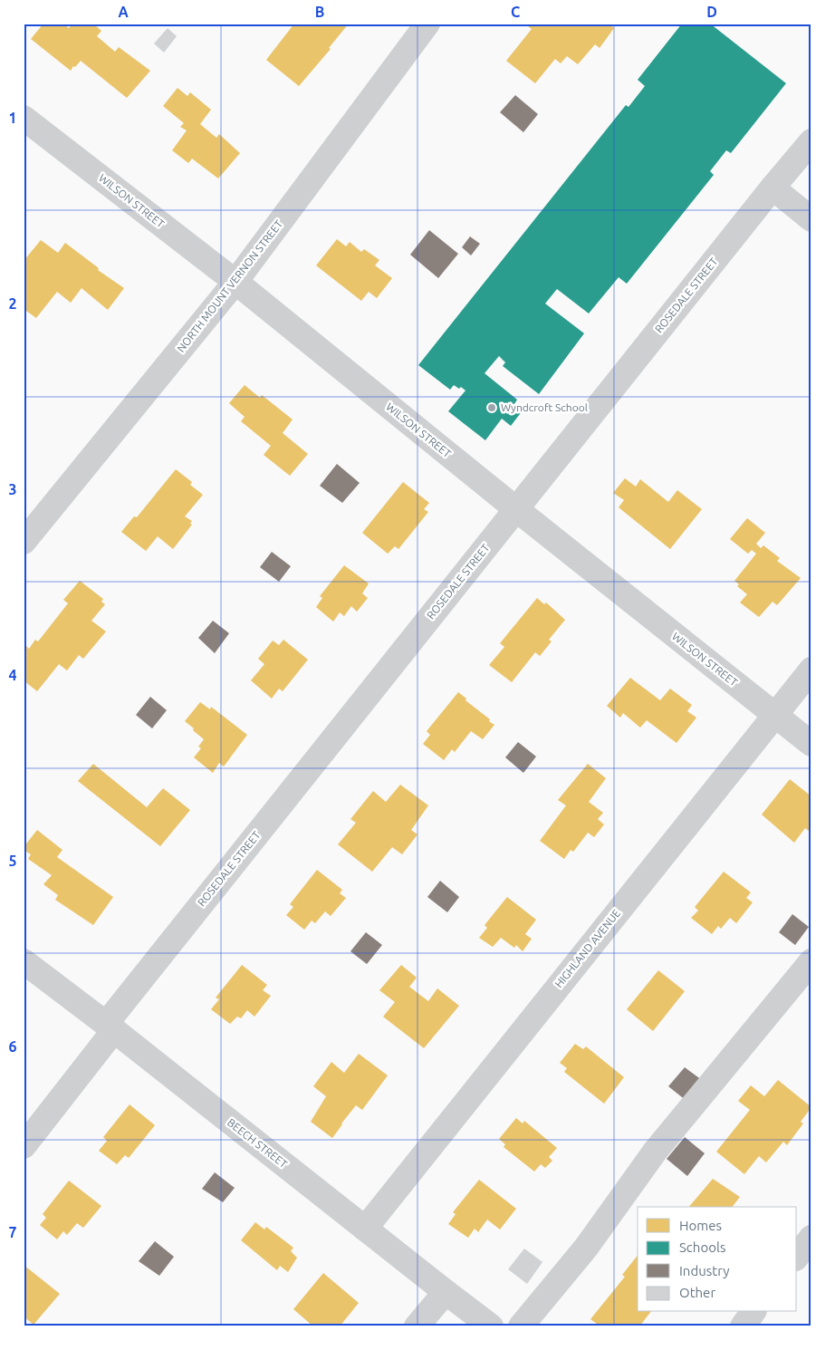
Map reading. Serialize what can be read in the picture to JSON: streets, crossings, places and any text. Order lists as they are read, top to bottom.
{
  "streets": {
    "street": [
      "WILSON STREET",
      "NORTH MOUNT VERNON STREET",
      "ROSEDALE STREET",
      "HIGHLAND AVENUE",
      "BEECH STREET"
    ]
  },
  "crossings": [
    ["WILSON STREET", "NORTH MOUNT VERNON STREET"],
    ["WILSON STREET", "ROSEDALE STREET"],
    ["WILSON STREET", "HIGHLAND AVENUE"],
    ["ROSEDALE STREET", "BEECH STREET"],
    ["HIGHLAND AVENUE", "BEECH STREET"]
  ],
  "places": ["Wyndcroft School"],
  "legend": [
    "Homes",
    "Schools",
    "Industry",
    "Other"
  ],
  "grid": {
    "columns": [
      "A",
      "B",
      "C",
      "D"
    ],
    "rows": [
      "1",
      "2",
      "3",
      "4",
      "5",
      "6",
      "7"
    ]
  }
}
